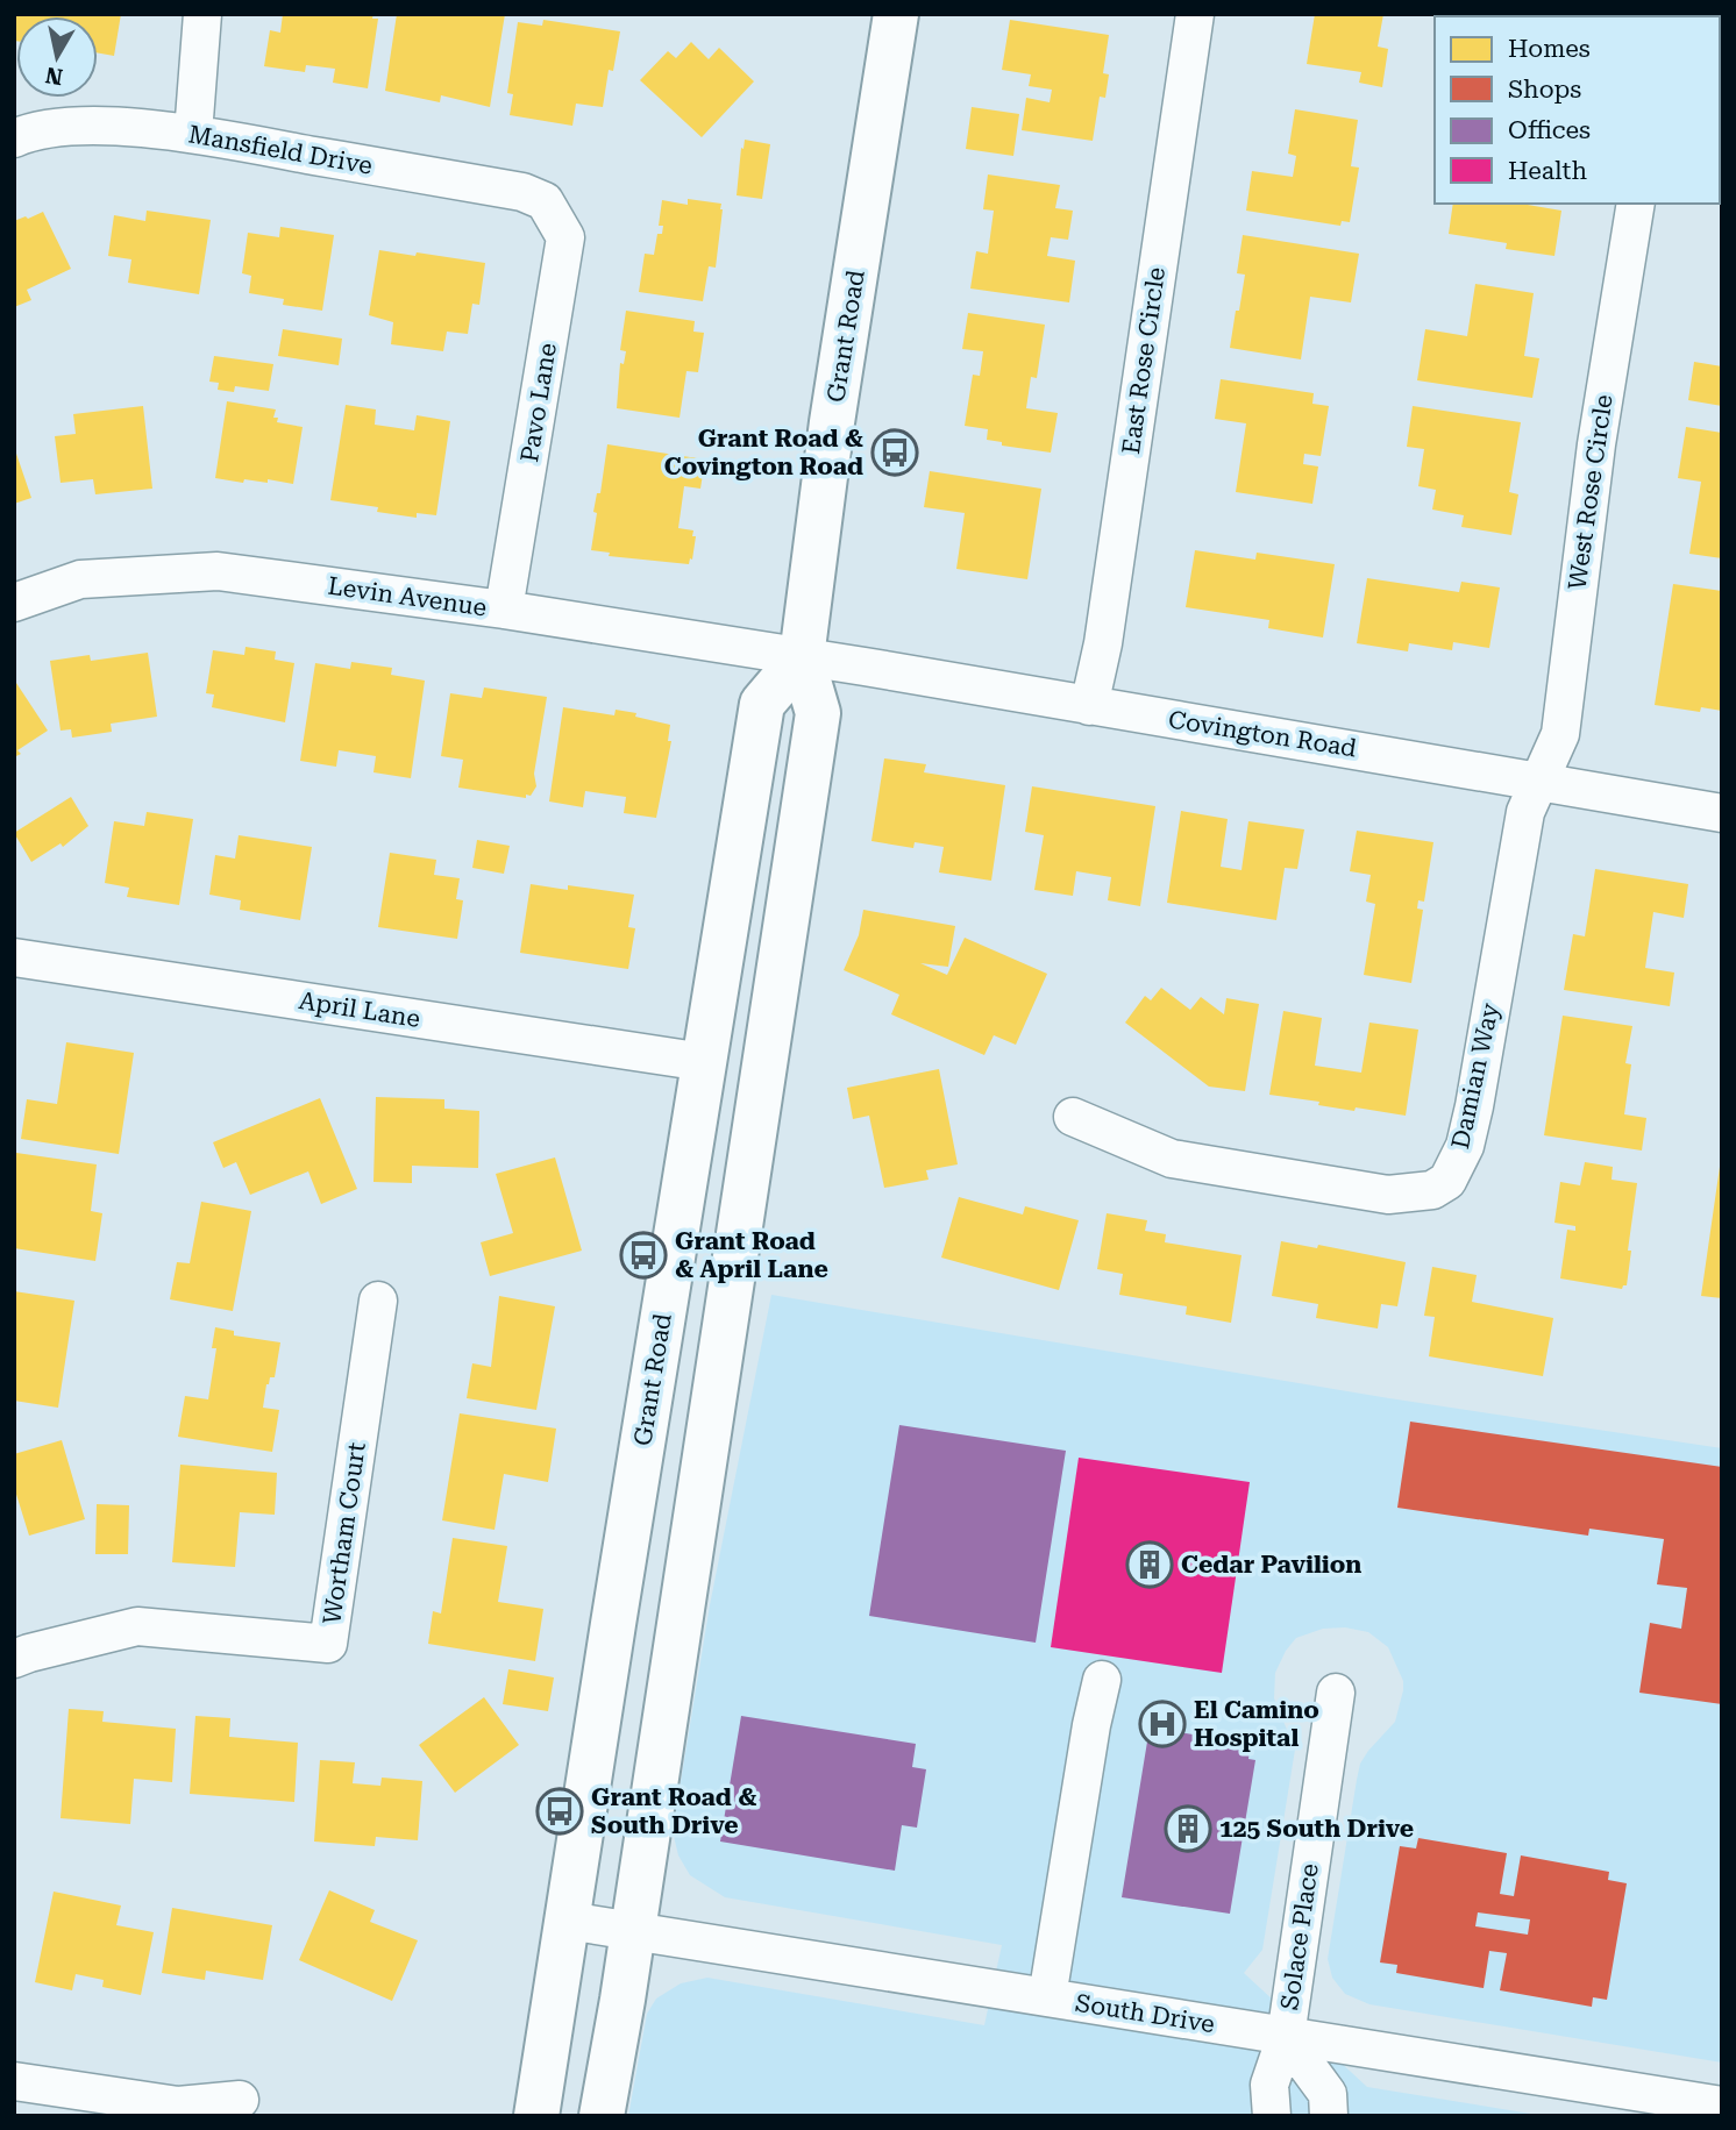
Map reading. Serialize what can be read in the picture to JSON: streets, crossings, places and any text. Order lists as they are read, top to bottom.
{
  "streets": {
    "main road": ["Grant Road"],
    "street": [
      "Mansfield Drive",
      "East Rose Circle",
      "Pavo Lane",
      "West Rose Circle",
      "Levin Avenue",
      "Covington Road",
      "April Lane",
      "Damian Way",
      "Wortham Court",
      "Solace Place",
      "South Drive"
    ]
  },
  "crossings": [
    ["Mansfield Drive", "Pavo Lane"],
    ["Grant Road", "Levin Avenue"],
    ["Grant Road", "Covington Road"],
    ["Grant Road", "April Lane"],
    ["Grant Road", "South Drive"],
    ["East Rose Circle", "Covington Road"],
    ["Pavo Lane", "Levin Avenue"],
    ["West Rose Circle", "Covington Road"],
    ["West Rose Circle", "Damian Way"],
    ["Levin Avenue", "Covington Road"],
    ["Covington Road", "Damian Way"],
    ["Solace Place", "South Drive"]
  ],
  "places": {
    "bus stop": ["Grant Road & Covington Road", "Grant Road & April Lane", "Grant Road & South Drive"],
    "building": ["Cedar Pavilion", "125 South Drive"],
    "hospital": ["El Camino Hospital"]
  },
  "legend": [
    "Homes",
    "Shops",
    "Offices",
    "Health"
  ],
  "north": "bottom"
}
